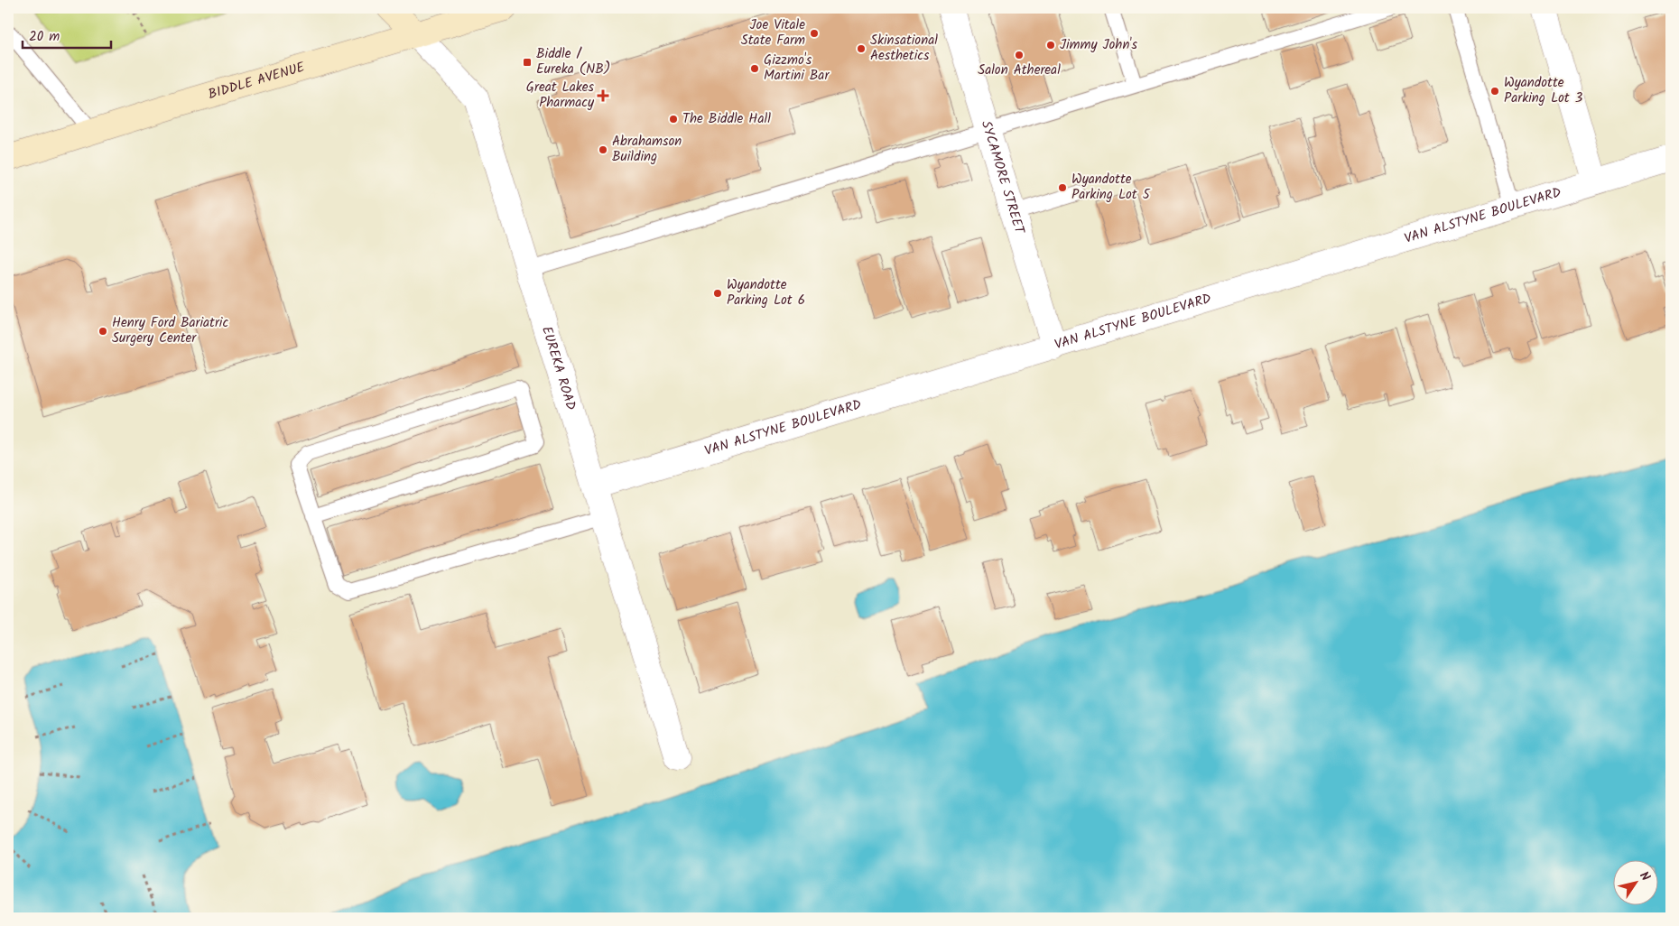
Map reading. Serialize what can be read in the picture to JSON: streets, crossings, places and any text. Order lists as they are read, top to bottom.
{
  "streets": {
    "main road": ["BIDDLE AVENUE", "EUREKA ROAD"],
    "street": ["SYCAMORE STREET", "VAN ALSTYNE BOULEVARD"]
  },
  "crossings": [
    ["BIDDLE AVENUE", "EUREKA ROAD"],
    ["SYCAMORE STREET", "VAN ALSTYNE BOULEVARD"],
    ["VAN ALSTYNE BOULEVARD", "EUREKA ROAD"]
  ],
  "places": {
    "other": [
      "Joe Vitale State Farm",
      "Jimmy John's",
      "Skinsational Aesthetics",
      "Salon Athereal",
      "Gizzmo's Martini Bar",
      "Wyandotte Parking Lot 3",
      "The Biddle Hall",
      "Abrahamson Building",
      "Wyandotte Parking Lot 5",
      "Wyandotte Parking Lot 6",
      "Henry Ford Bariatric Surgery Center"
    ],
    "transit": ["Biddle / Eureka (NB)"],
    "health": ["Great Lakes Pharmacy"]
  },
  "scale_bar": "20 m",
  "north": "top right"
}
